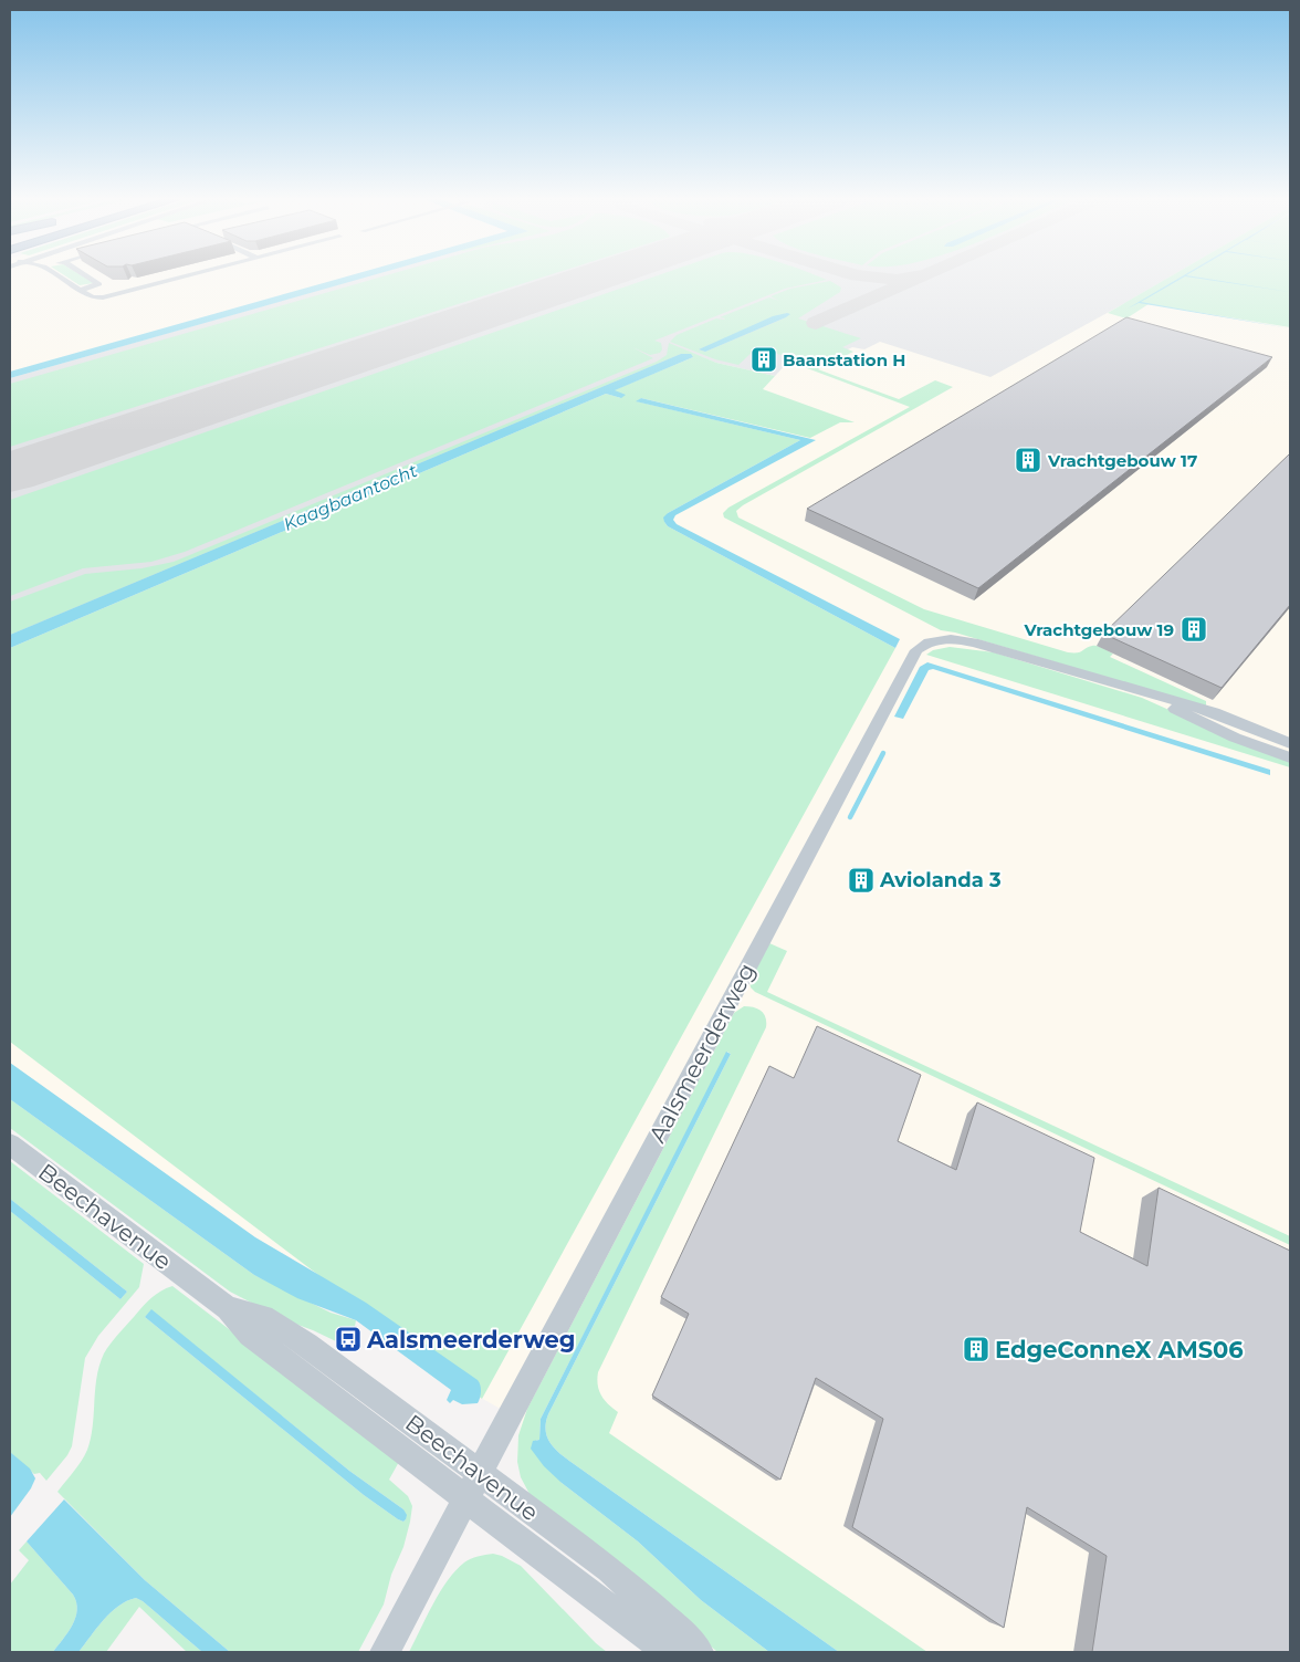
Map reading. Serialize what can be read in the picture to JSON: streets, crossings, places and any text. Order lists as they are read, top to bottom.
{
  "streets": {
    "street": ["Aalsmeerderweg", "Beechavenue"]
  },
  "crossings": [
    ["Aalsmeerderweg", "Beechavenue"]
  ],
  "water": ["Kaagbaantocht"],
  "places": {
    "building": [
      "Baanstation H",
      "Vrachtgebouw 17",
      "Vrachtgebouw 19",
      "Aviolanda 3",
      "EdgeConneX AMS06"
    ],
    "bus stop": ["Aalsmeerderweg"]
  }
}
